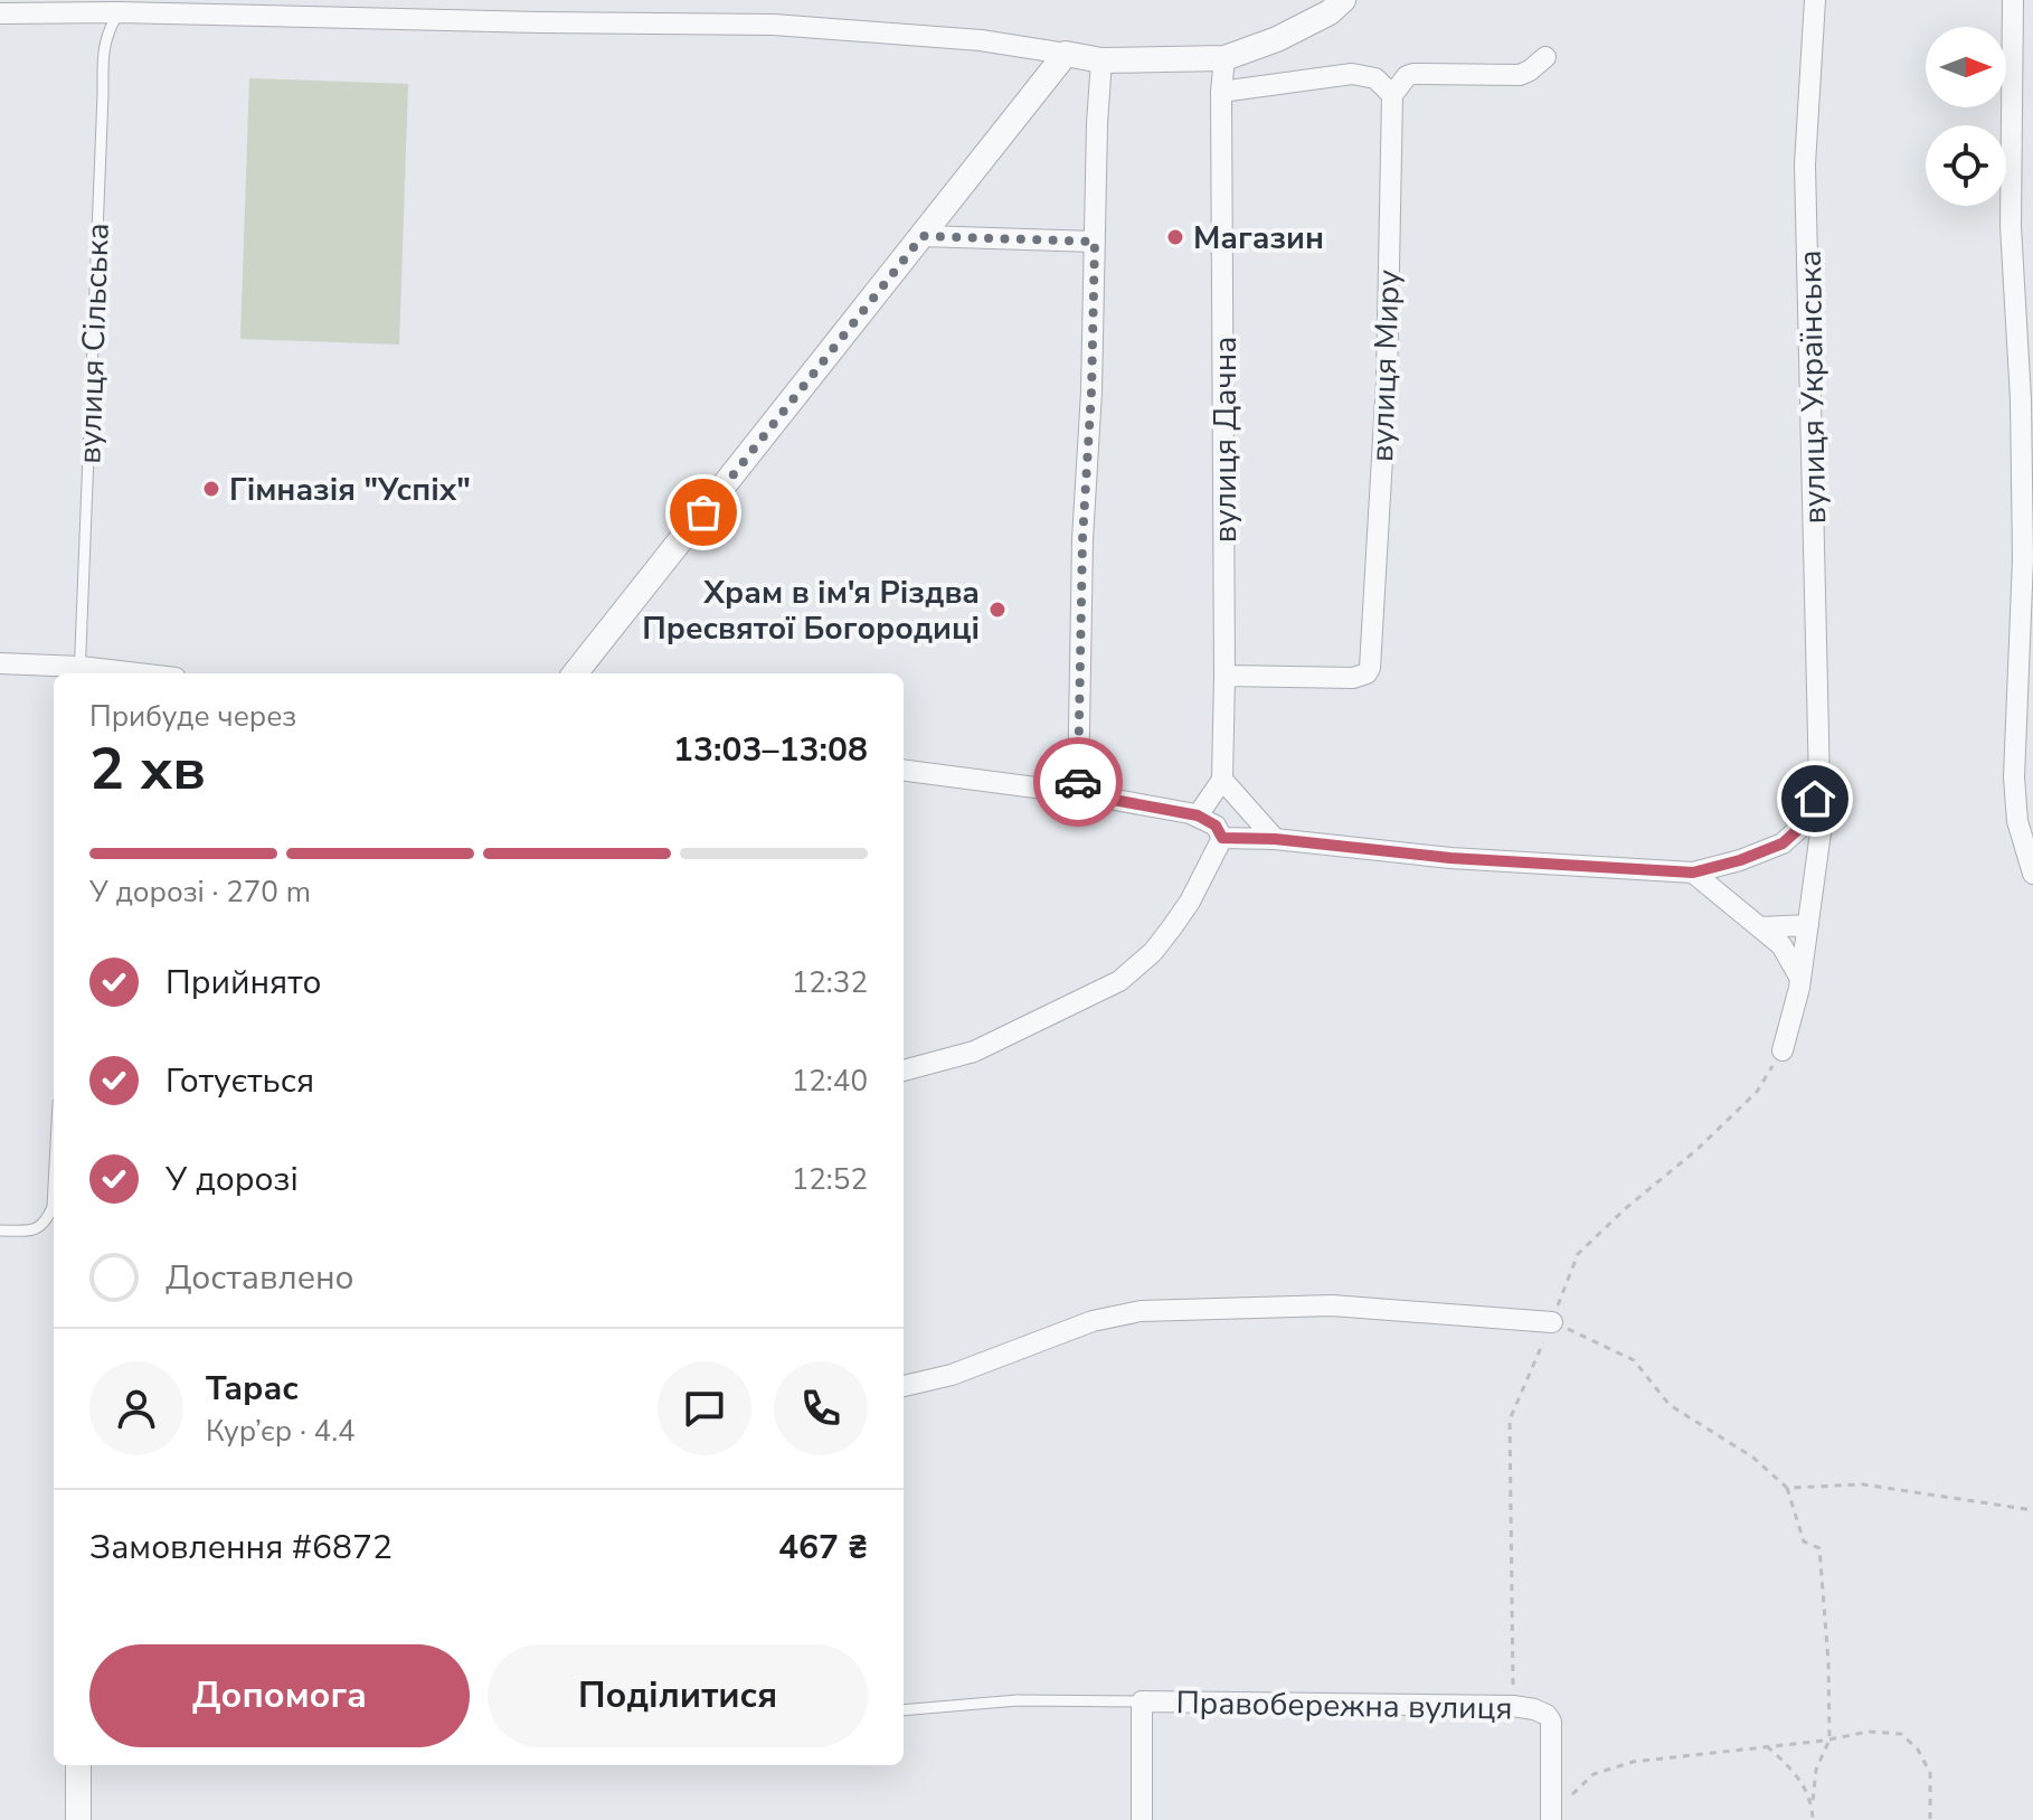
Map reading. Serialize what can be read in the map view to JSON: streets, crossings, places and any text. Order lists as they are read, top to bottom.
{
  "streets": {
    "street": [
      "вулиця Миру",
      "вулиця Українська",
      "вулиця Дачна",
      "Правобережна вулиця"
    ],
    "lane": ["вулиця Сільська"]
  },
  "crossings": [
    ["вулиця Миру", "вулиця Дачна"]
  ],
  "places": ["Магазин", "Гімназія \"Успіх\"", "Храм в ім'я Різдва Пресвятої Богородиці"],
  "north": "right",
  "page": {
    "heading": ["2 хв", "Прибуде через", "13:03–13:08"],
    "panel": [
      "Тарас",
      "Кур’єр · 4.4",
      "Замовлення #6872",
      "467 ₴"
    ],
    "bar": "У дорозі · 270 m",
    "list": [
      ["Прийнято", "12:32"],
      ["Готується", "12:40"],
      ["У дорозі", "12:52"],
      "Доставлено"
    ],
    "buttons": ["Допомога", "Поділитися"]
  }
}
